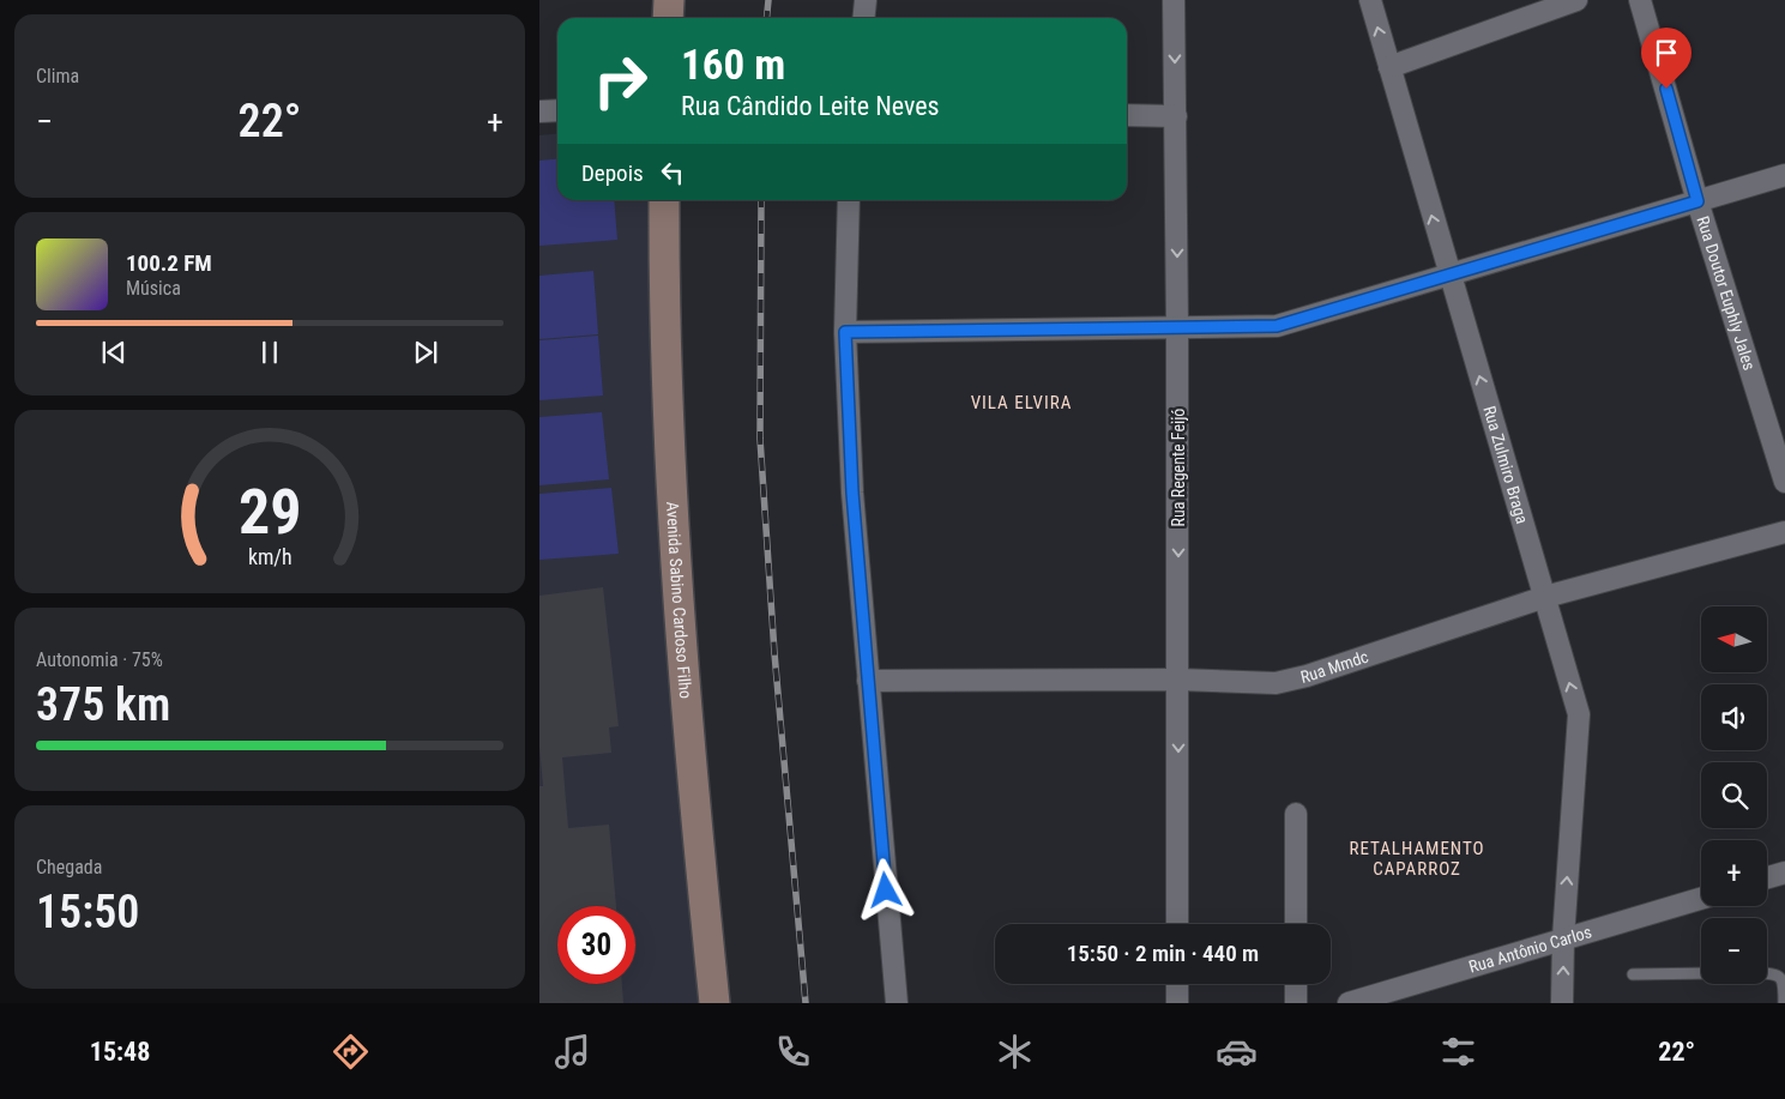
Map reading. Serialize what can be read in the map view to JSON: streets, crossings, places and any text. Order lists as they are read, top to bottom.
{
  "streets": {
    "main road": ["Avenida Sabino Cardoso Filho"],
    "street": [
      "Rua Doutor Euphly Jales",
      "Rua Zulmiro Braga",
      "Rua Regente Feijó",
      "Rua Mmdc",
      "Rua Antônio Carlos"
    ]
  },
  "crossings": [
    ["Rua Zulmiro Braga", "Rua Mmdc"],
    ["Rua Zulmiro Braga", "Rua Antônio Carlos"],
    ["Rua Regente Feijó", "Rua Mmdc"]
  ],
  "one_way": ["Rua Zulmiro Braga", "Rua Regente Feijó"],
  "districts": ["VILA ELVIRA", "RETALHAMENTO CAPARROZ"],
  "north": "left",
  "page": {
    "tile": [
      "Clima",
      ["Autonomia · 75%", "375 km"],
      ["Chegada", "15:50"]
    ],
    "turn": ["160 m", "Rua Cândido Leite Neves"],
    "heat": ["−", "22°", "+"],
    "then": "Depois",
    "song": ["100.2 FM", "Música"],
    "map_buttons": ["+", "−"],
    "limit": "30",
    "trip": "15:50 · 2 min · 440 m",
    "tabs": ["15:48", "22°"],
    "gauge": ["29", "km/h"]
  }
}
